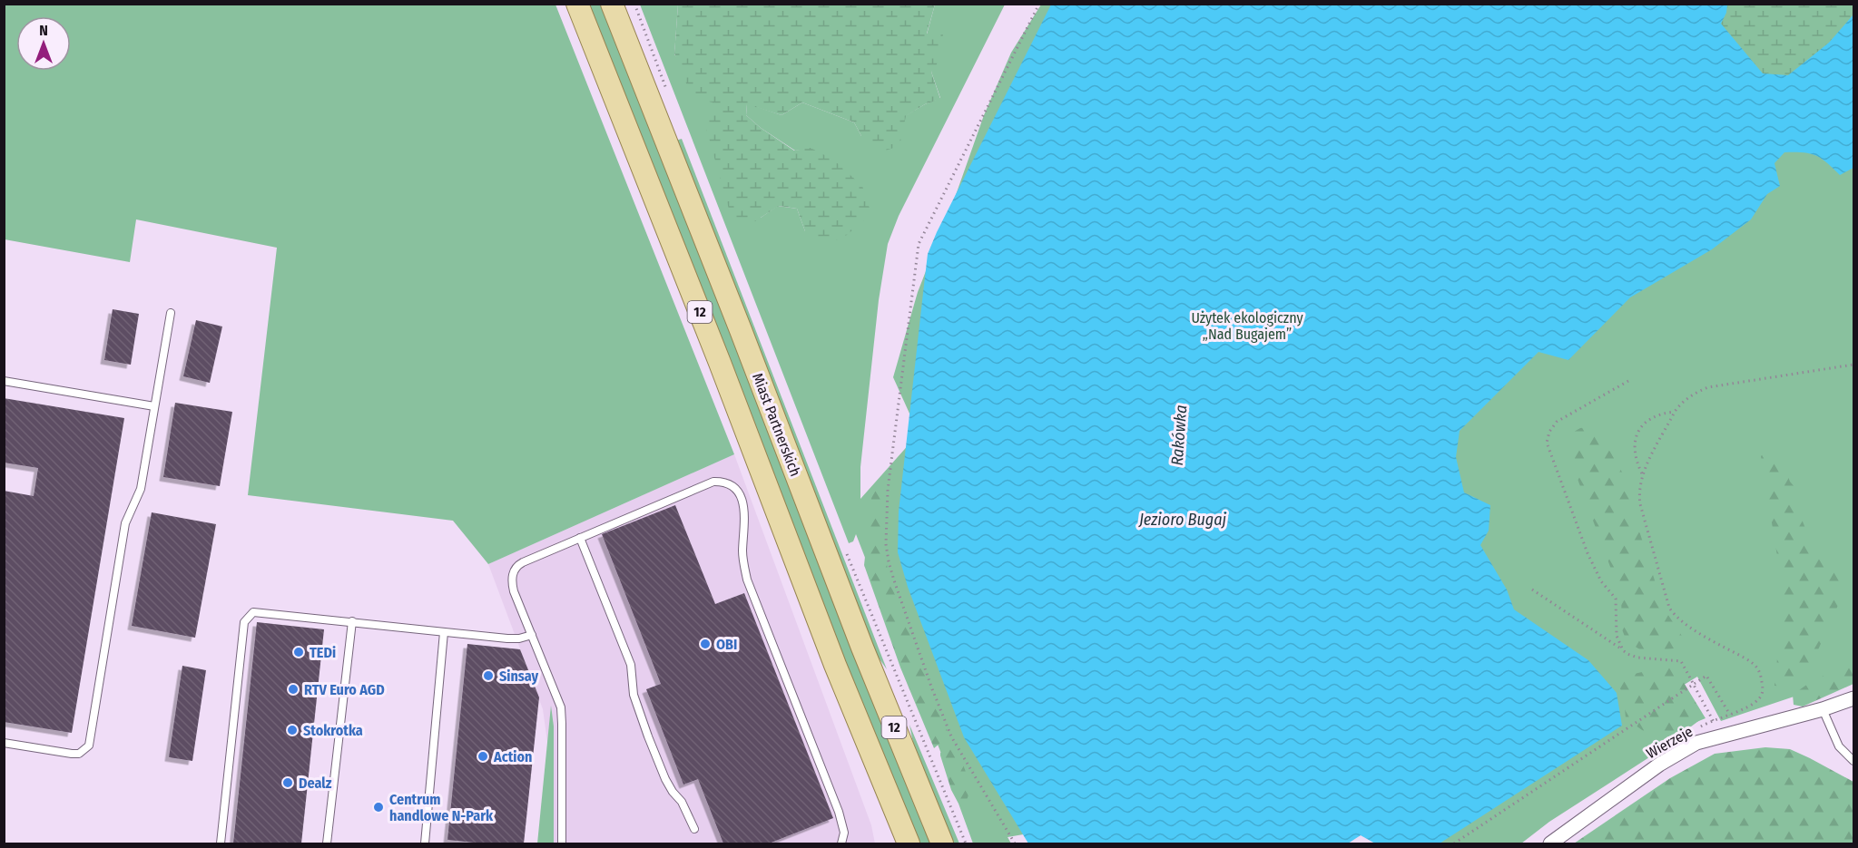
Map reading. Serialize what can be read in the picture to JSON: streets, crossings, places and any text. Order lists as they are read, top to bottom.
{
  "streets": {
    "main road": ["12", "Miast Partnerskich"],
    "street": ["Wierzeje"]
  },
  "water": ["Rakówka", "Jezioro Bugaj"],
  "parks": ["Użytek ekologiczny „Nad Bugajem”"],
  "places": [
    "OBI",
    "TEDi",
    "Sinsay",
    "RTV Euro AGD",
    "Stokrotka",
    "Action",
    "Dealz",
    "Centrum handlowe N-Park"
  ],
  "north": "top"
}
